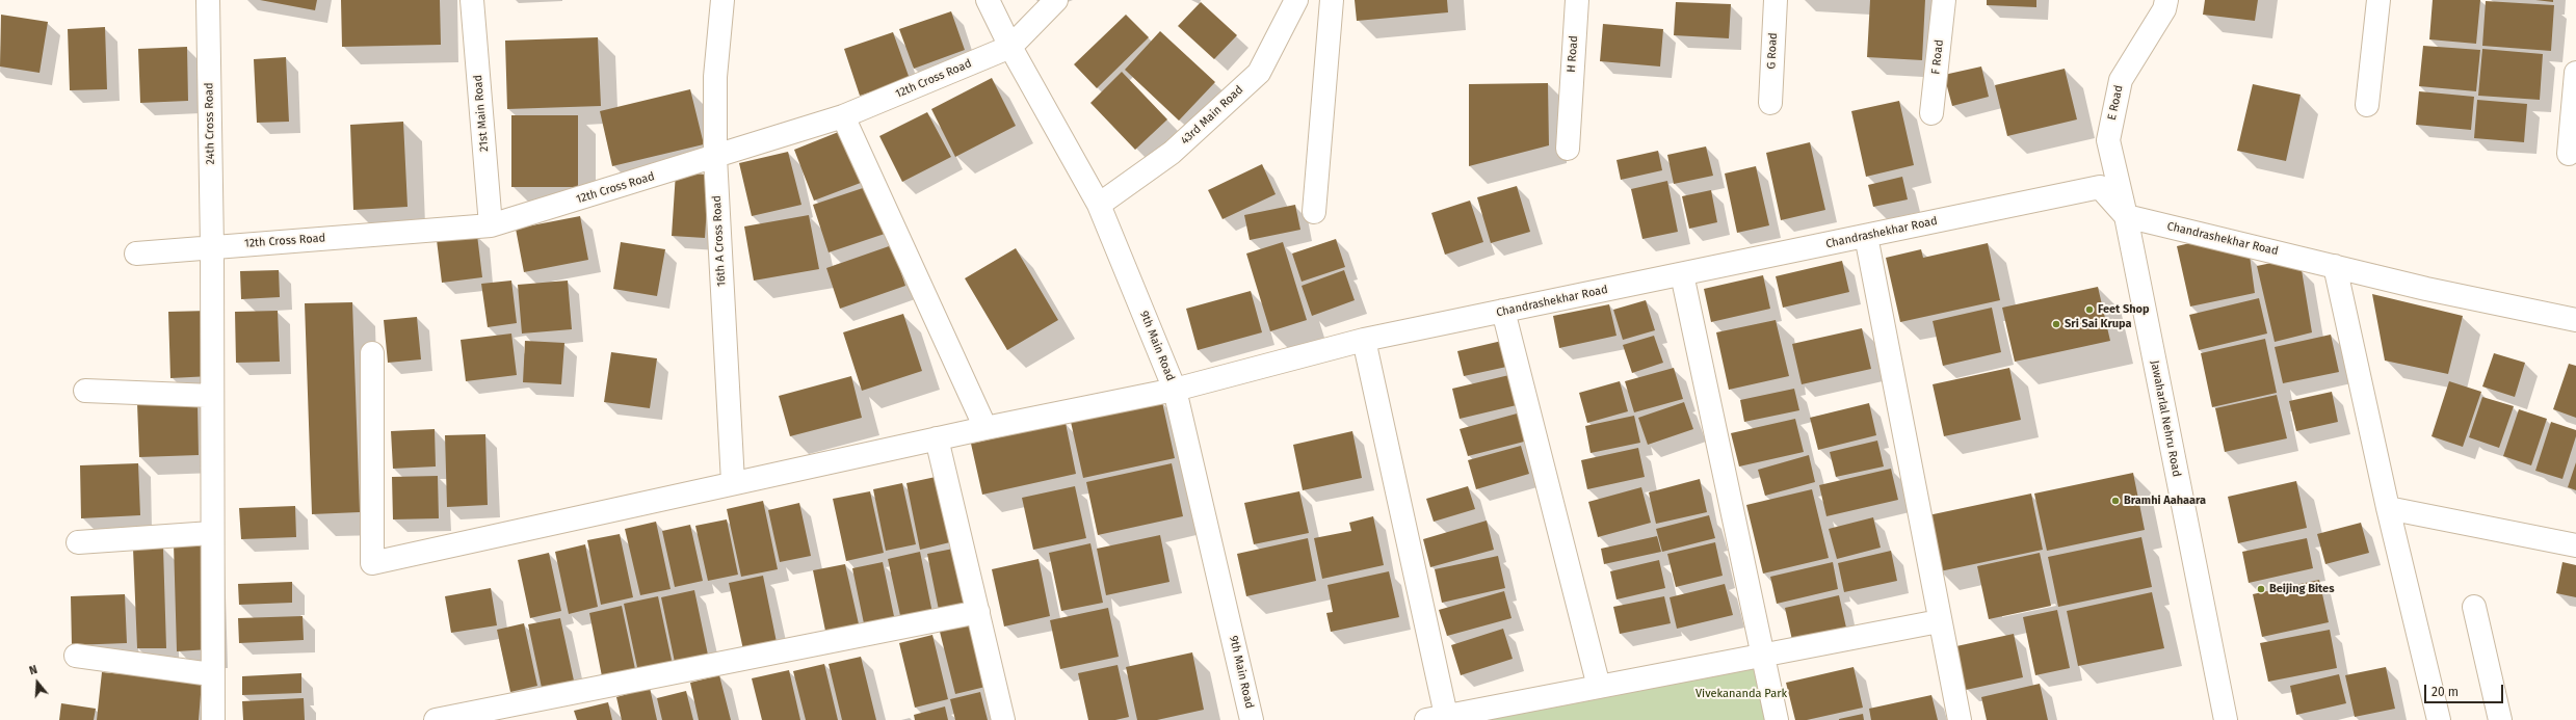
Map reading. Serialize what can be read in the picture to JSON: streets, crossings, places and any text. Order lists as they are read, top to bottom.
{
  "streets": {
    "street": [
      "G Road",
      "H Road",
      "F Road",
      "12th Cross Road",
      "E Road",
      "21st Main Road",
      "43rd Main Road",
      "24th Cross Road",
      "Chandrashekhar Road",
      "16th A Cross Road",
      "9th Main Road",
      "Jawaharlal Nehru Road"
    ]
  },
  "crossings": [
    ["12th Cross Road", "21st Main Road"],
    ["12th Cross Road", "24th Cross Road"],
    ["12th Cross Road", "16th A Cross Road"],
    ["12th Cross Road", "9th Main Road"],
    ["E Road", "Chandrashekhar Road"],
    ["E Road", "Jawaharlal Nehru Road"],
    ["43rd Main Road", "9th Main Road"],
    ["Chandrashekhar Road", "16th A Cross Road"],
    ["Chandrashekhar Road", "9th Main Road"],
    ["Chandrashekhar Road", "Jawaharlal Nehru Road"]
  ],
  "parks": ["Vivekananda Park"],
  "places": [
    "Feet Shop",
    "Sri Sai Krupa",
    "Bramhi Aahaara",
    "Beijing Bites"
  ],
  "scale_bar": "20 m",
  "north": "top"
}
